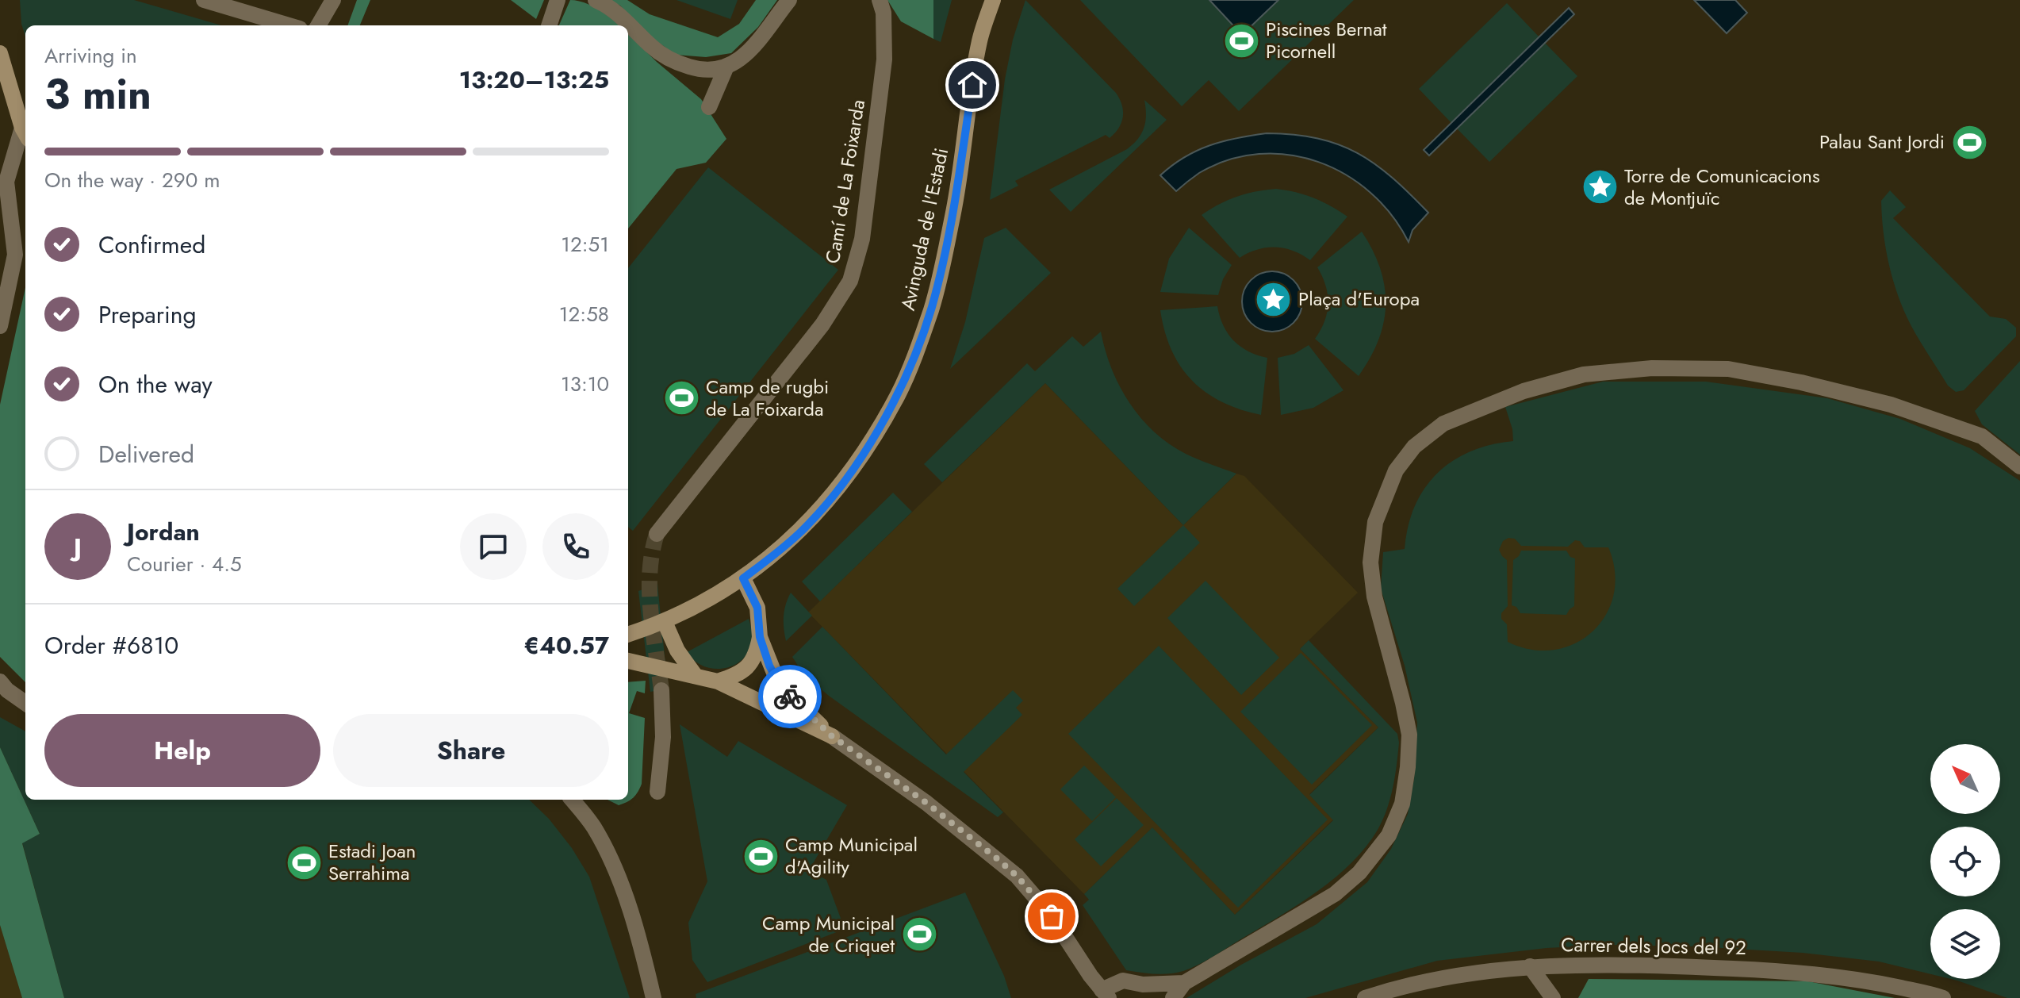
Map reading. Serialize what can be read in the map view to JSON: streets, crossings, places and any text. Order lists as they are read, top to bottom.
{
  "streets": {
    "street": ["Camí de La Foixarda", "Avinguda de l'Estadi", "Carrer dels Jocs del 92"]
  },
  "places": {
    "sports": [
      "Piscines Bernat Picornell",
      "Palau Sant Jordi",
      "Camp de rugbi de La Foixarda",
      "Camp Municipal d'Agility",
      "Estadi Joan Serrahima",
      "Camp Municipal de Criquet"
    ],
    "place": ["Torre de Comunicacions de Montjuïc", "Plaça d'Europa"]
  },
  "north": "top left",
  "page": {
    "heading": ["3 min", "Arriving in", "13:20–13:25"],
    "panel": [
      "Jordan",
      "Courier · 4.5",
      "Order #6810",
      "€40.57"
    ],
    "bar": "On the way · 290 m",
    "list": [
      ["Confirmed", "12:51"],
      ["Preparing", "12:58"],
      ["On the way", "13:10"],
      "Delivered"
    ],
    "round": "J",
    "buttons": ["Help", "Share"]
  }
}
